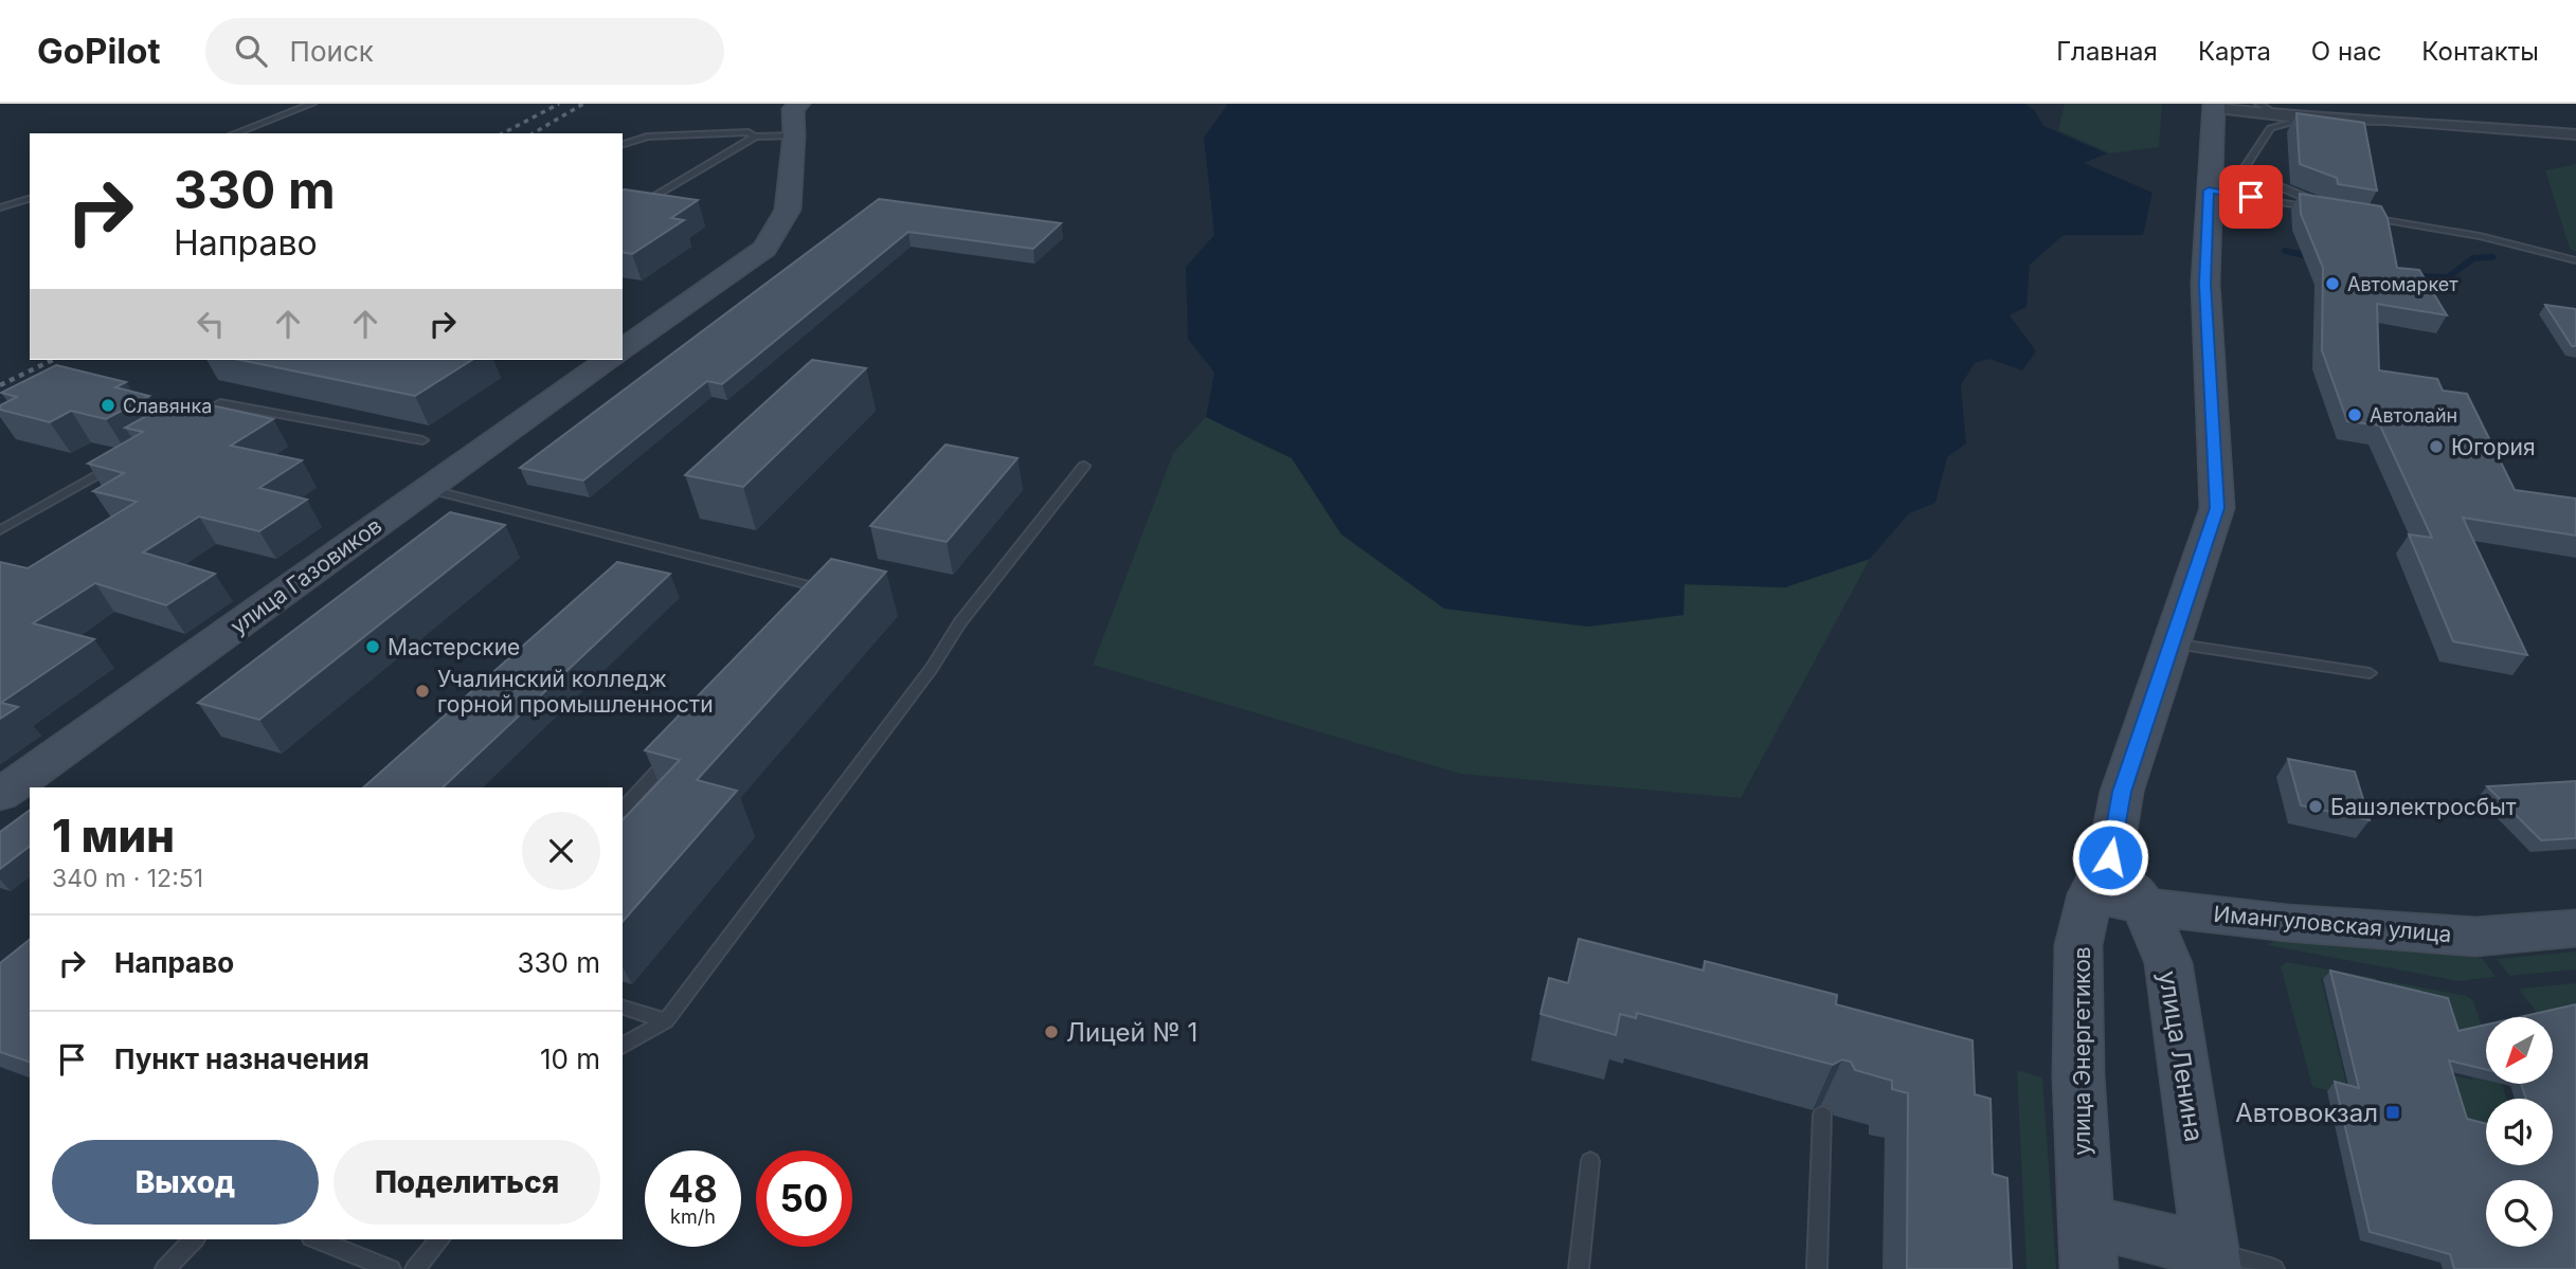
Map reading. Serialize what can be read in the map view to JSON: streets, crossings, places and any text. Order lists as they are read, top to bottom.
{
  "streets": {
    "main road": [
      "улица Газовиков",
      "Имангуловская улица",
      "улица Энергетиков",
      "улица Ленина"
    ]
  },
  "crossings": [
    ["Имангуловская улица", "улица Ленина"],
    ["улица Энергетиков", "улица Ленина"]
  ],
  "places": {
    "other": [
      "Автомаркет",
      "Славянка",
      "Автолайн",
      "Югория",
      "Мастерские",
      "Учалинский колледж горной промышленности",
      "Башэлектросбыт",
      "Лицей № 1"
    ],
    "transit": ["Автовокзал"]
  },
  "north": "bottom left",
  "page": {
    "header": "GoPilot",
    "search": "Поиск",
    "nav": [
      "Главная",
      "Карта",
      "О нас",
      "Контакты"
    ],
    "turn": ["330 m", "Направо"],
    "heading": ["1 мин", "340 m · 12:51"],
    "list": [
      {
        "name": "Направо",
        "value": "330 m"
      },
      {
        "name": "Пункт назначения",
        "value": "10 m"
      }
    ],
    "buttons": ["Выход", "Поделиться"],
    "speed": "48 km/h",
    "limit": "50"
  }
}
